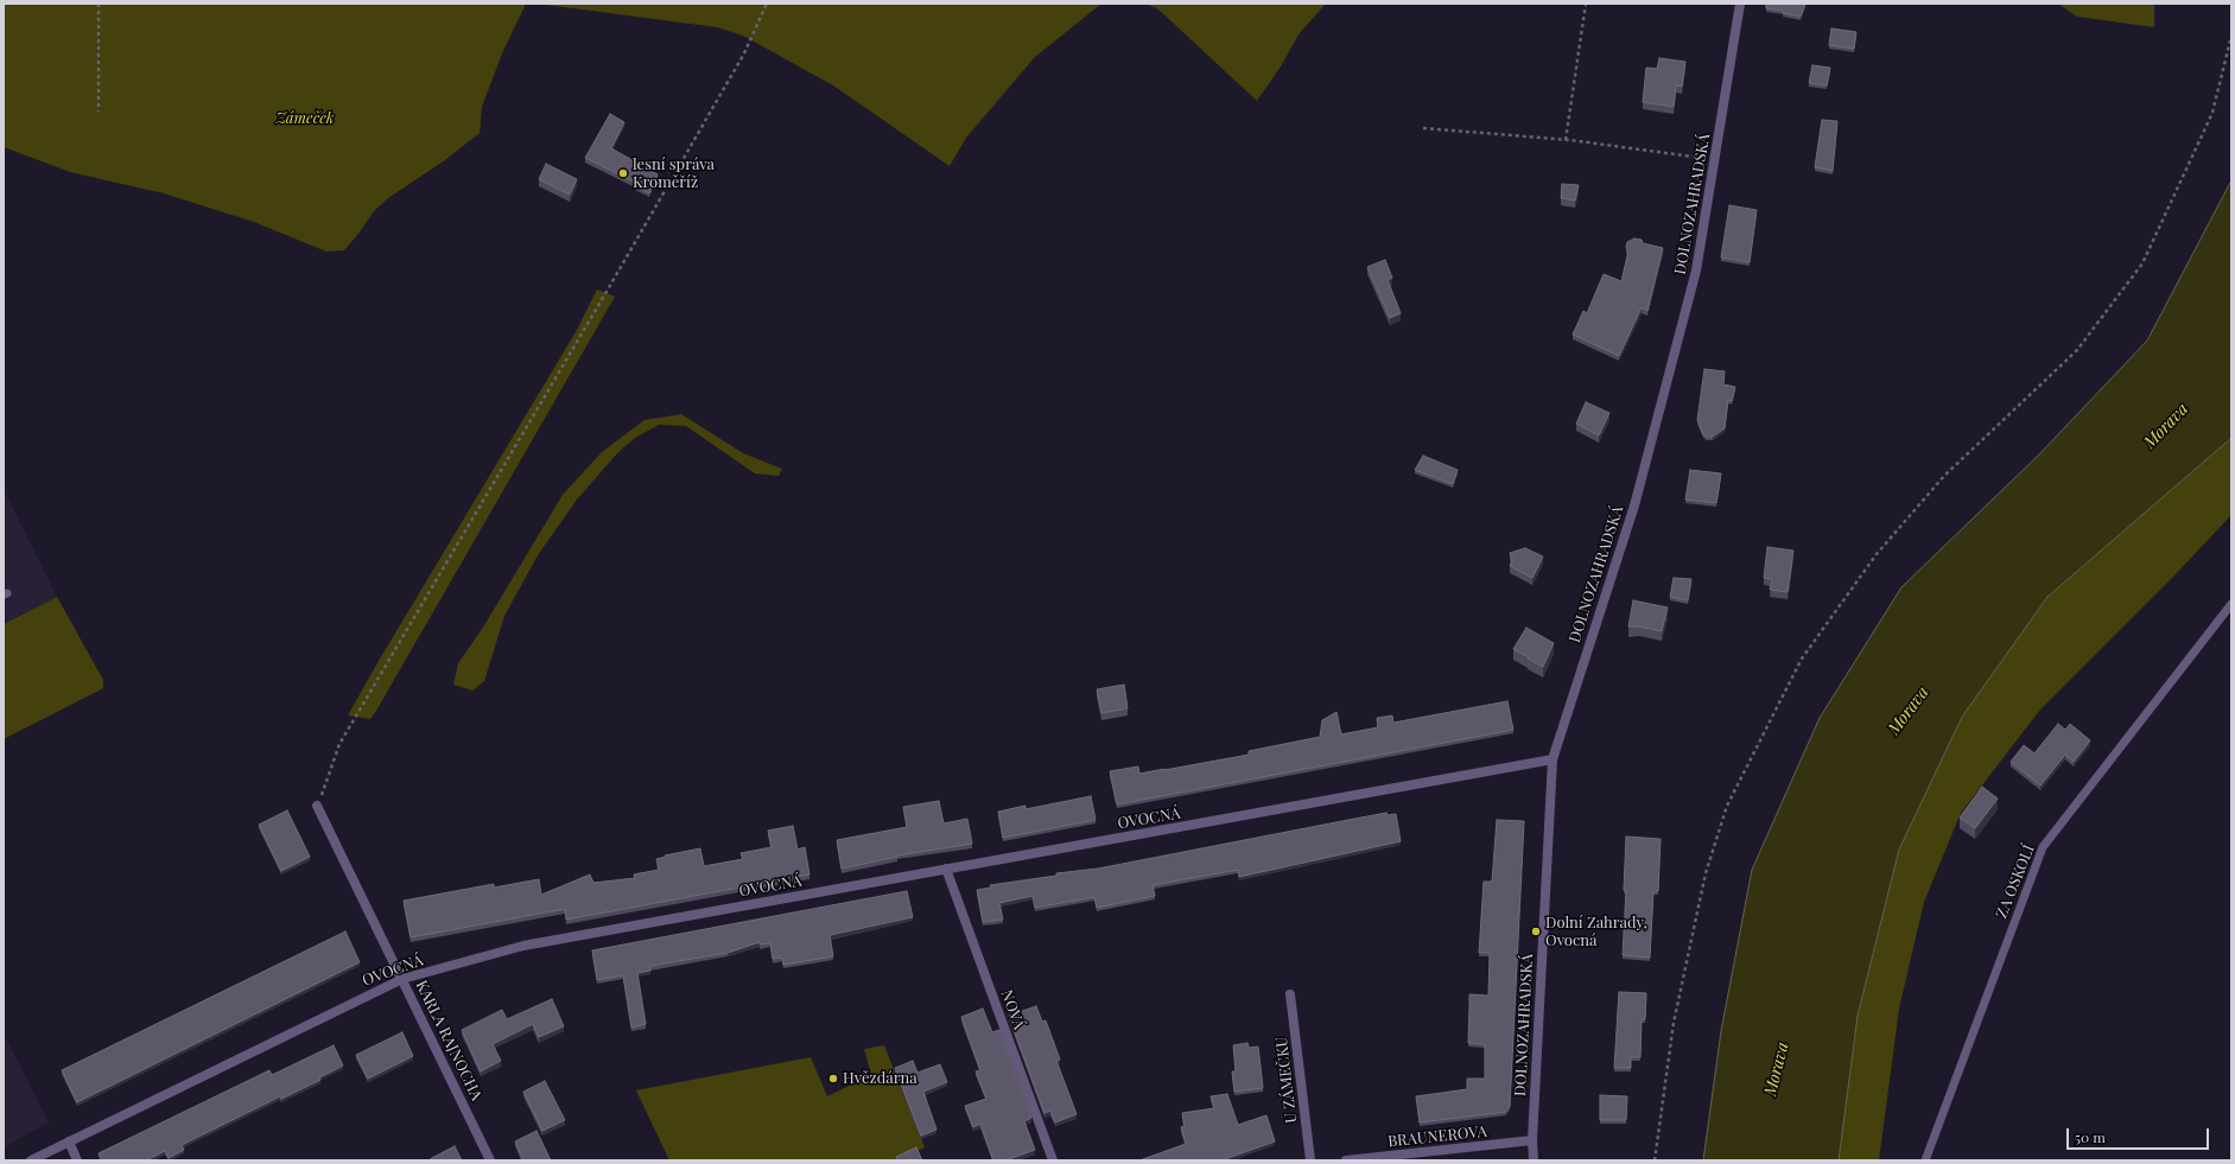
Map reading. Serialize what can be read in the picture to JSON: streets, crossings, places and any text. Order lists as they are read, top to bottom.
{
  "streets": {
    "street": [
      "DOLNOZAHRADSKÁ",
      "OVOCNÁ",
      "NOVÁ",
      "KARLA RAJNOCHA",
      "U ZÁMEČKU",
      "BRAUNEROVA"
    ],
    "lane": ["ZA OSKOLÍ"]
  },
  "crossings": [
    ["DOLNOZAHRADSKÁ", "OVOCNÁ"],
    ["DOLNOZAHRADSKÁ", "BRAUNEROVA"],
    ["OVOCNÁ", "NOVÁ"],
    ["OVOCNÁ", "KARLA RAJNOCHA"]
  ],
  "water": ["Morava"],
  "parks": ["Zámeček"],
  "places": ["lesní správa Kroměříž", "Dolní Zahrady, Ovocná", "Hvězdárna"],
  "scale_bar": "50 m"
}
